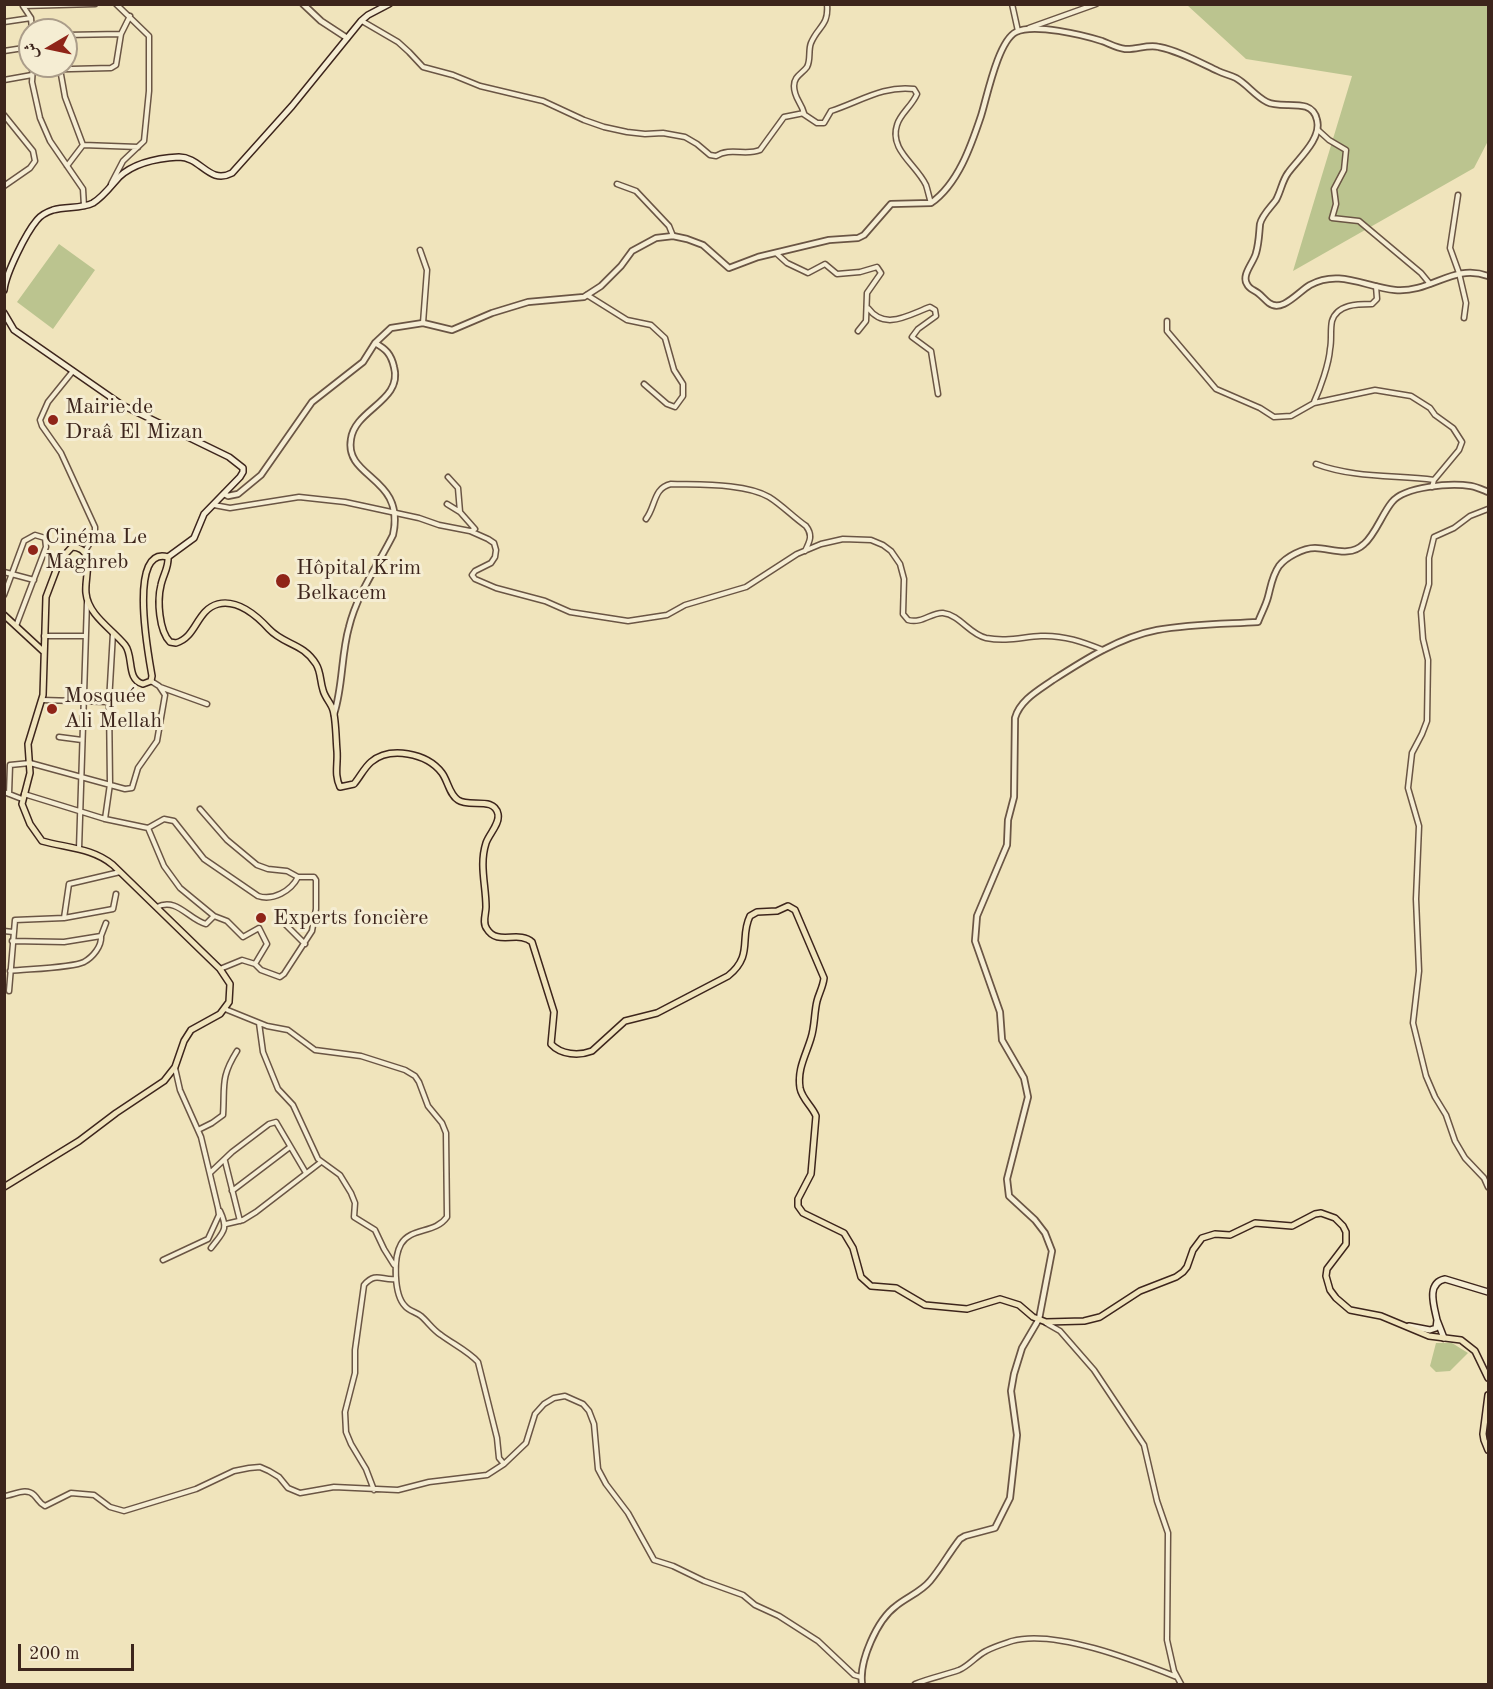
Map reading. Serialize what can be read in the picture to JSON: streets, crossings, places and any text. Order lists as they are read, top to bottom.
{
  "places": [
    "Mairie de Draâ El Mizan",
    "Cinéma Le Maghreb",
    "Hôpital Krim Belkacem",
    "Mosquée Ali Mellah",
    "Experts foncière"
  ],
  "scale_bar": "200 m",
  "north": "left"
}
